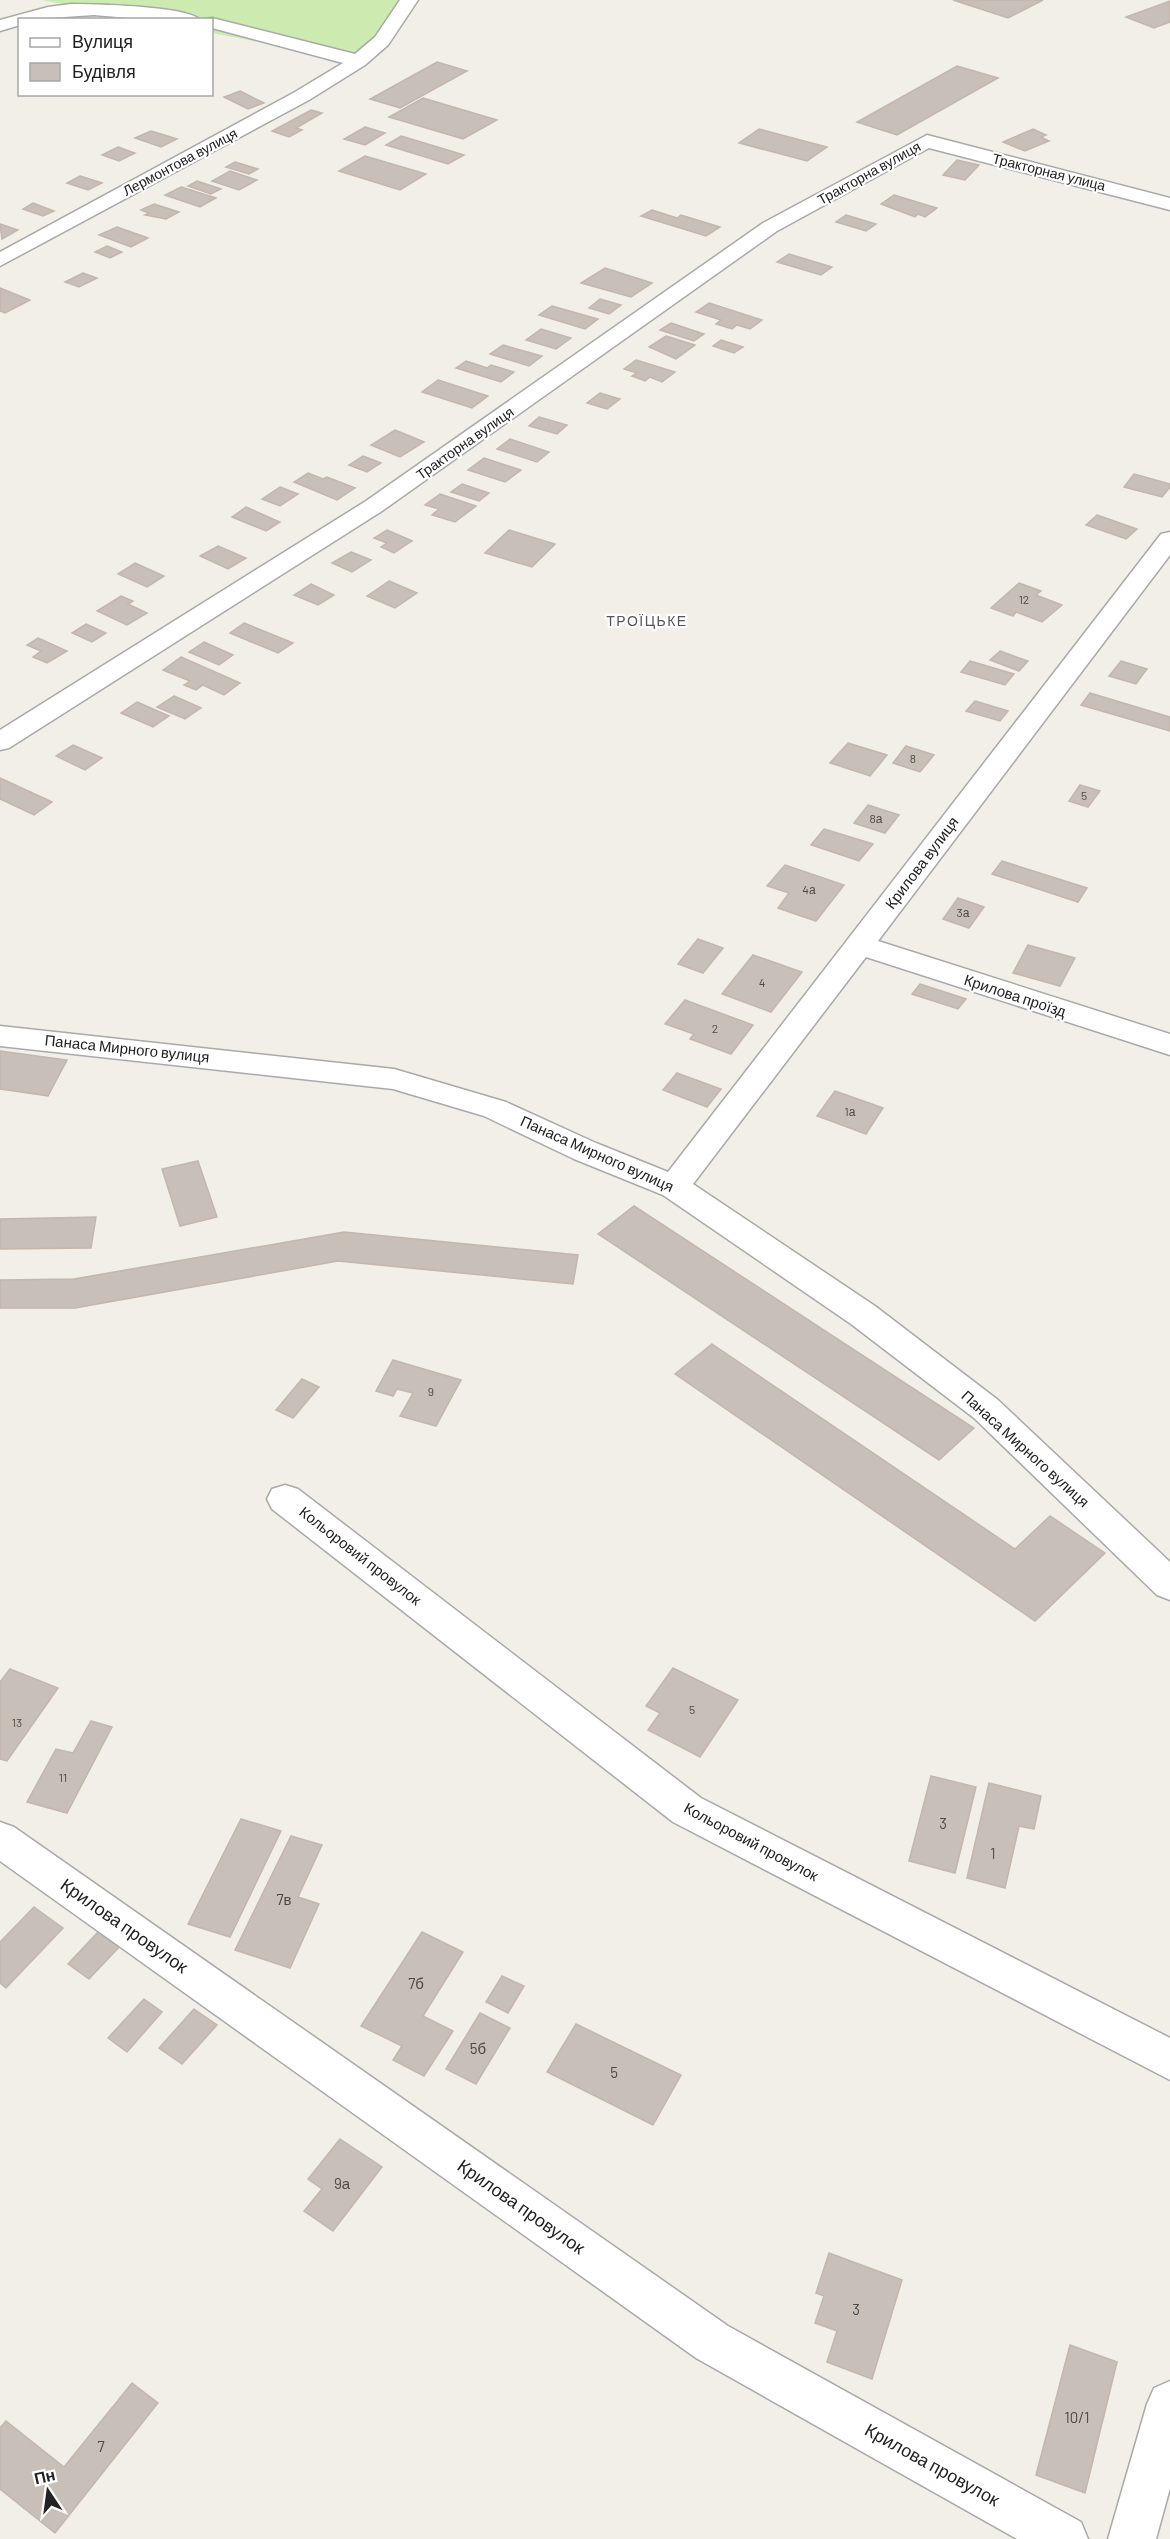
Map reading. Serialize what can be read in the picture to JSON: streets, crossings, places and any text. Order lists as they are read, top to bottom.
{
  "streets": {
    "street": [
      "Лермонтова вулиця",
      "Тракторная улица",
      "Тракторна вулиця",
      "Крилова вулиця",
      "Крилова проїзд",
      "Панаса Мирного вулиця",
      "Кольоровий провулок",
      "Крилова провулок"
    ]
  },
  "crossings": [
    ["Тракторная улица", "Тракторна вулиця"],
    ["Крилова вулиця", "Крилова проїзд"],
    ["Крилова вулиця", "Панаса Мирного вулиця"]
  ],
  "districts": ["ТРОЇЦЬКЕ"],
  "house_numbers": [
    "12",
    "8",
    "5",
    "8а",
    "4а",
    "3а",
    "4",
    "2",
    "1а",
    "9",
    "5",
    "13",
    "11",
    "3",
    "1",
    "7в",
    "7б",
    "5б",
    "5",
    "9а",
    "3",
    "10/1",
    "7"
  ],
  "legend": ["Вулиця", "Будівля"],
  "north": "top"
}
